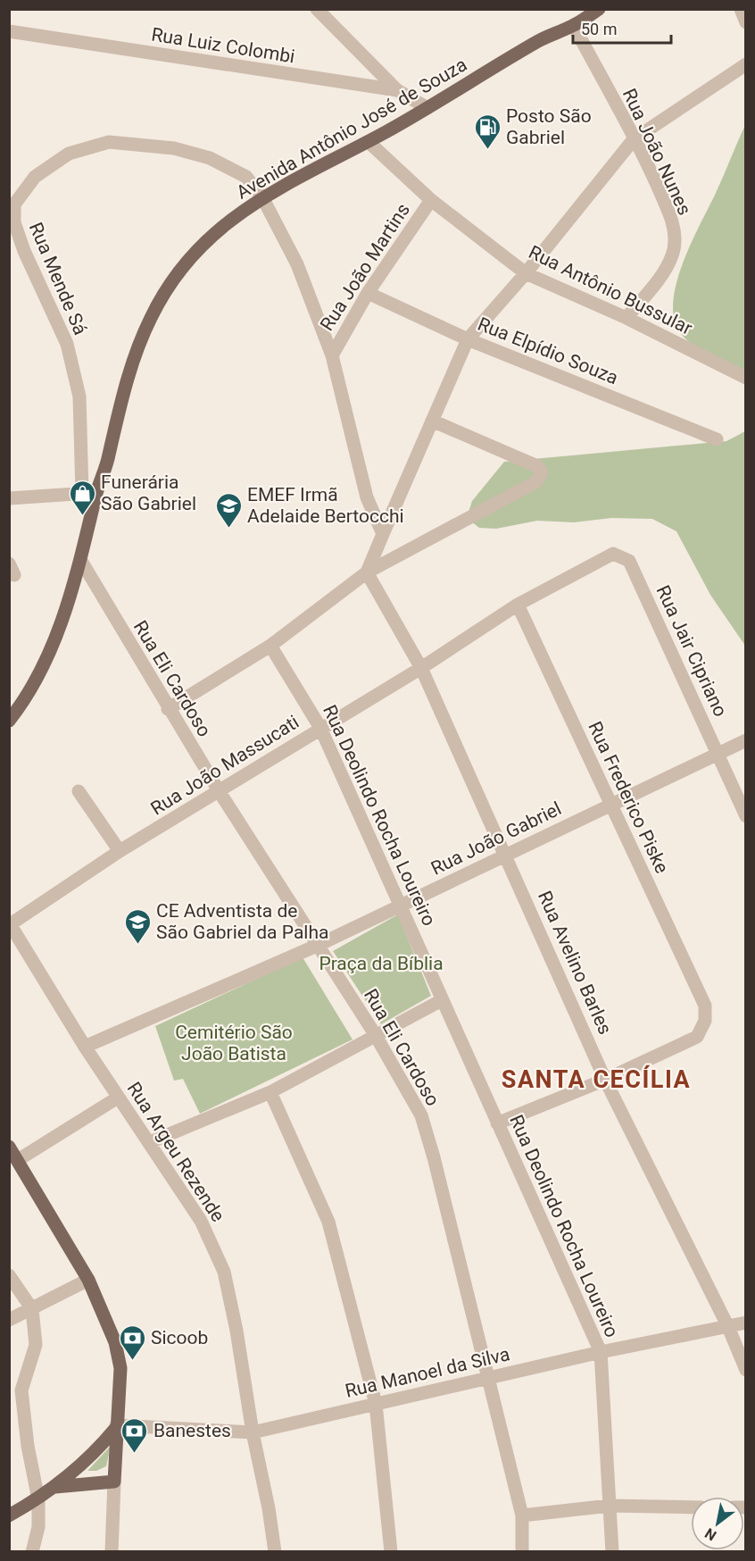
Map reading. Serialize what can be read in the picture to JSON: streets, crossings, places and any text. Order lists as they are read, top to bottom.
{
  "streets": {
    "main road": ["Avenida Antônio José de Souza"],
    "street": [
      "Rua Luiz Colombi",
      "Rua João Nunes",
      "Rua João Martins",
      "Rua Mende Sá",
      "Rua Antônio Bussular",
      "Rua Elpídio Souza",
      "Rua Jair Cipriano",
      "Rua Eli Cardoso",
      "Rua João Massucati",
      "Rua Frederico Piske",
      "Rua Deolindo Rocha Loureiro",
      "Rua João Gabriel",
      "Rua Avelino Barles",
      "Rua Argeu Rezende",
      "Rua Manoel da Silva"
    ]
  },
  "crossings": [
    ["Rua Luiz Colombi", "Avenida Antônio José de Souza"],
    ["Avenida Antônio José de Souza", "Rua João Nunes"],
    ["Avenida Antônio José de Souza", "Rua Mende Sá"],
    ["Avenida Antônio José de Souza", "Rua Antônio Bussular"],
    ["Avenida Antônio José de Souza", "Rua Eli Cardoso"],
    ["Rua João Nunes", "Rua Antônio Bussular"],
    ["Rua João Martins", "Rua Mende Sá"],
    ["Rua João Martins", "Rua Antônio Bussular"],
    ["Rua João Martins", "Rua Elpídio Souza"],
    ["Rua Jair Cipriano", "Rua João Massucati"],
    ["Rua Jair Cipriano", "Rua João Gabriel"],
    ["Rua Eli Cardoso", "Rua João Massucati"],
    ["Rua Eli Cardoso", "Rua João Gabriel"],
    ["Rua Eli Cardoso", "Rua Manoel da Silva"],
    ["Rua João Massucati", "Rua Frederico Piske"],
    ["Rua João Massucati", "Rua Deolindo Rocha Loureiro"],
    ["Rua João Massucati", "Rua Avelino Barles"],
    ["Rua João Massucati", "Rua Argeu Rezende"],
    ["Rua Frederico Piske", "Rua João Gabriel"],
    ["Rua Frederico Piske", "Rua Avelino Barles"],
    ["Rua Deolindo Rocha Loureiro", "Rua João Gabriel"],
    ["Rua Deolindo Rocha Loureiro", "Rua Manoel da Silva"],
    ["Rua João Gabriel", "Rua Avelino Barles"],
    ["Rua João Gabriel", "Rua Argeu Rezende"],
    ["Rua Avelino Barles", "Rua Manoel da Silva"],
    ["Rua Argeu Rezende", "Rua Manoel da Silva"]
  ],
  "districts": ["SANTA CECÍLIA"],
  "parks": ["Praça da Bíblia", "Cemitério São João Batista"],
  "places": {
    "fuel station": ["Posto São Gabriel"],
    "shop": ["Funerária São Gabriel"],
    "school or university": ["EMEF Irmã Adelaide Bertocchi", "CE Adventista de São Gabriel da Palha"],
    "bank": ["Sicoob", "Banestes"]
  },
  "scale_bar": "50 m",
  "north": "bottom left"
}
